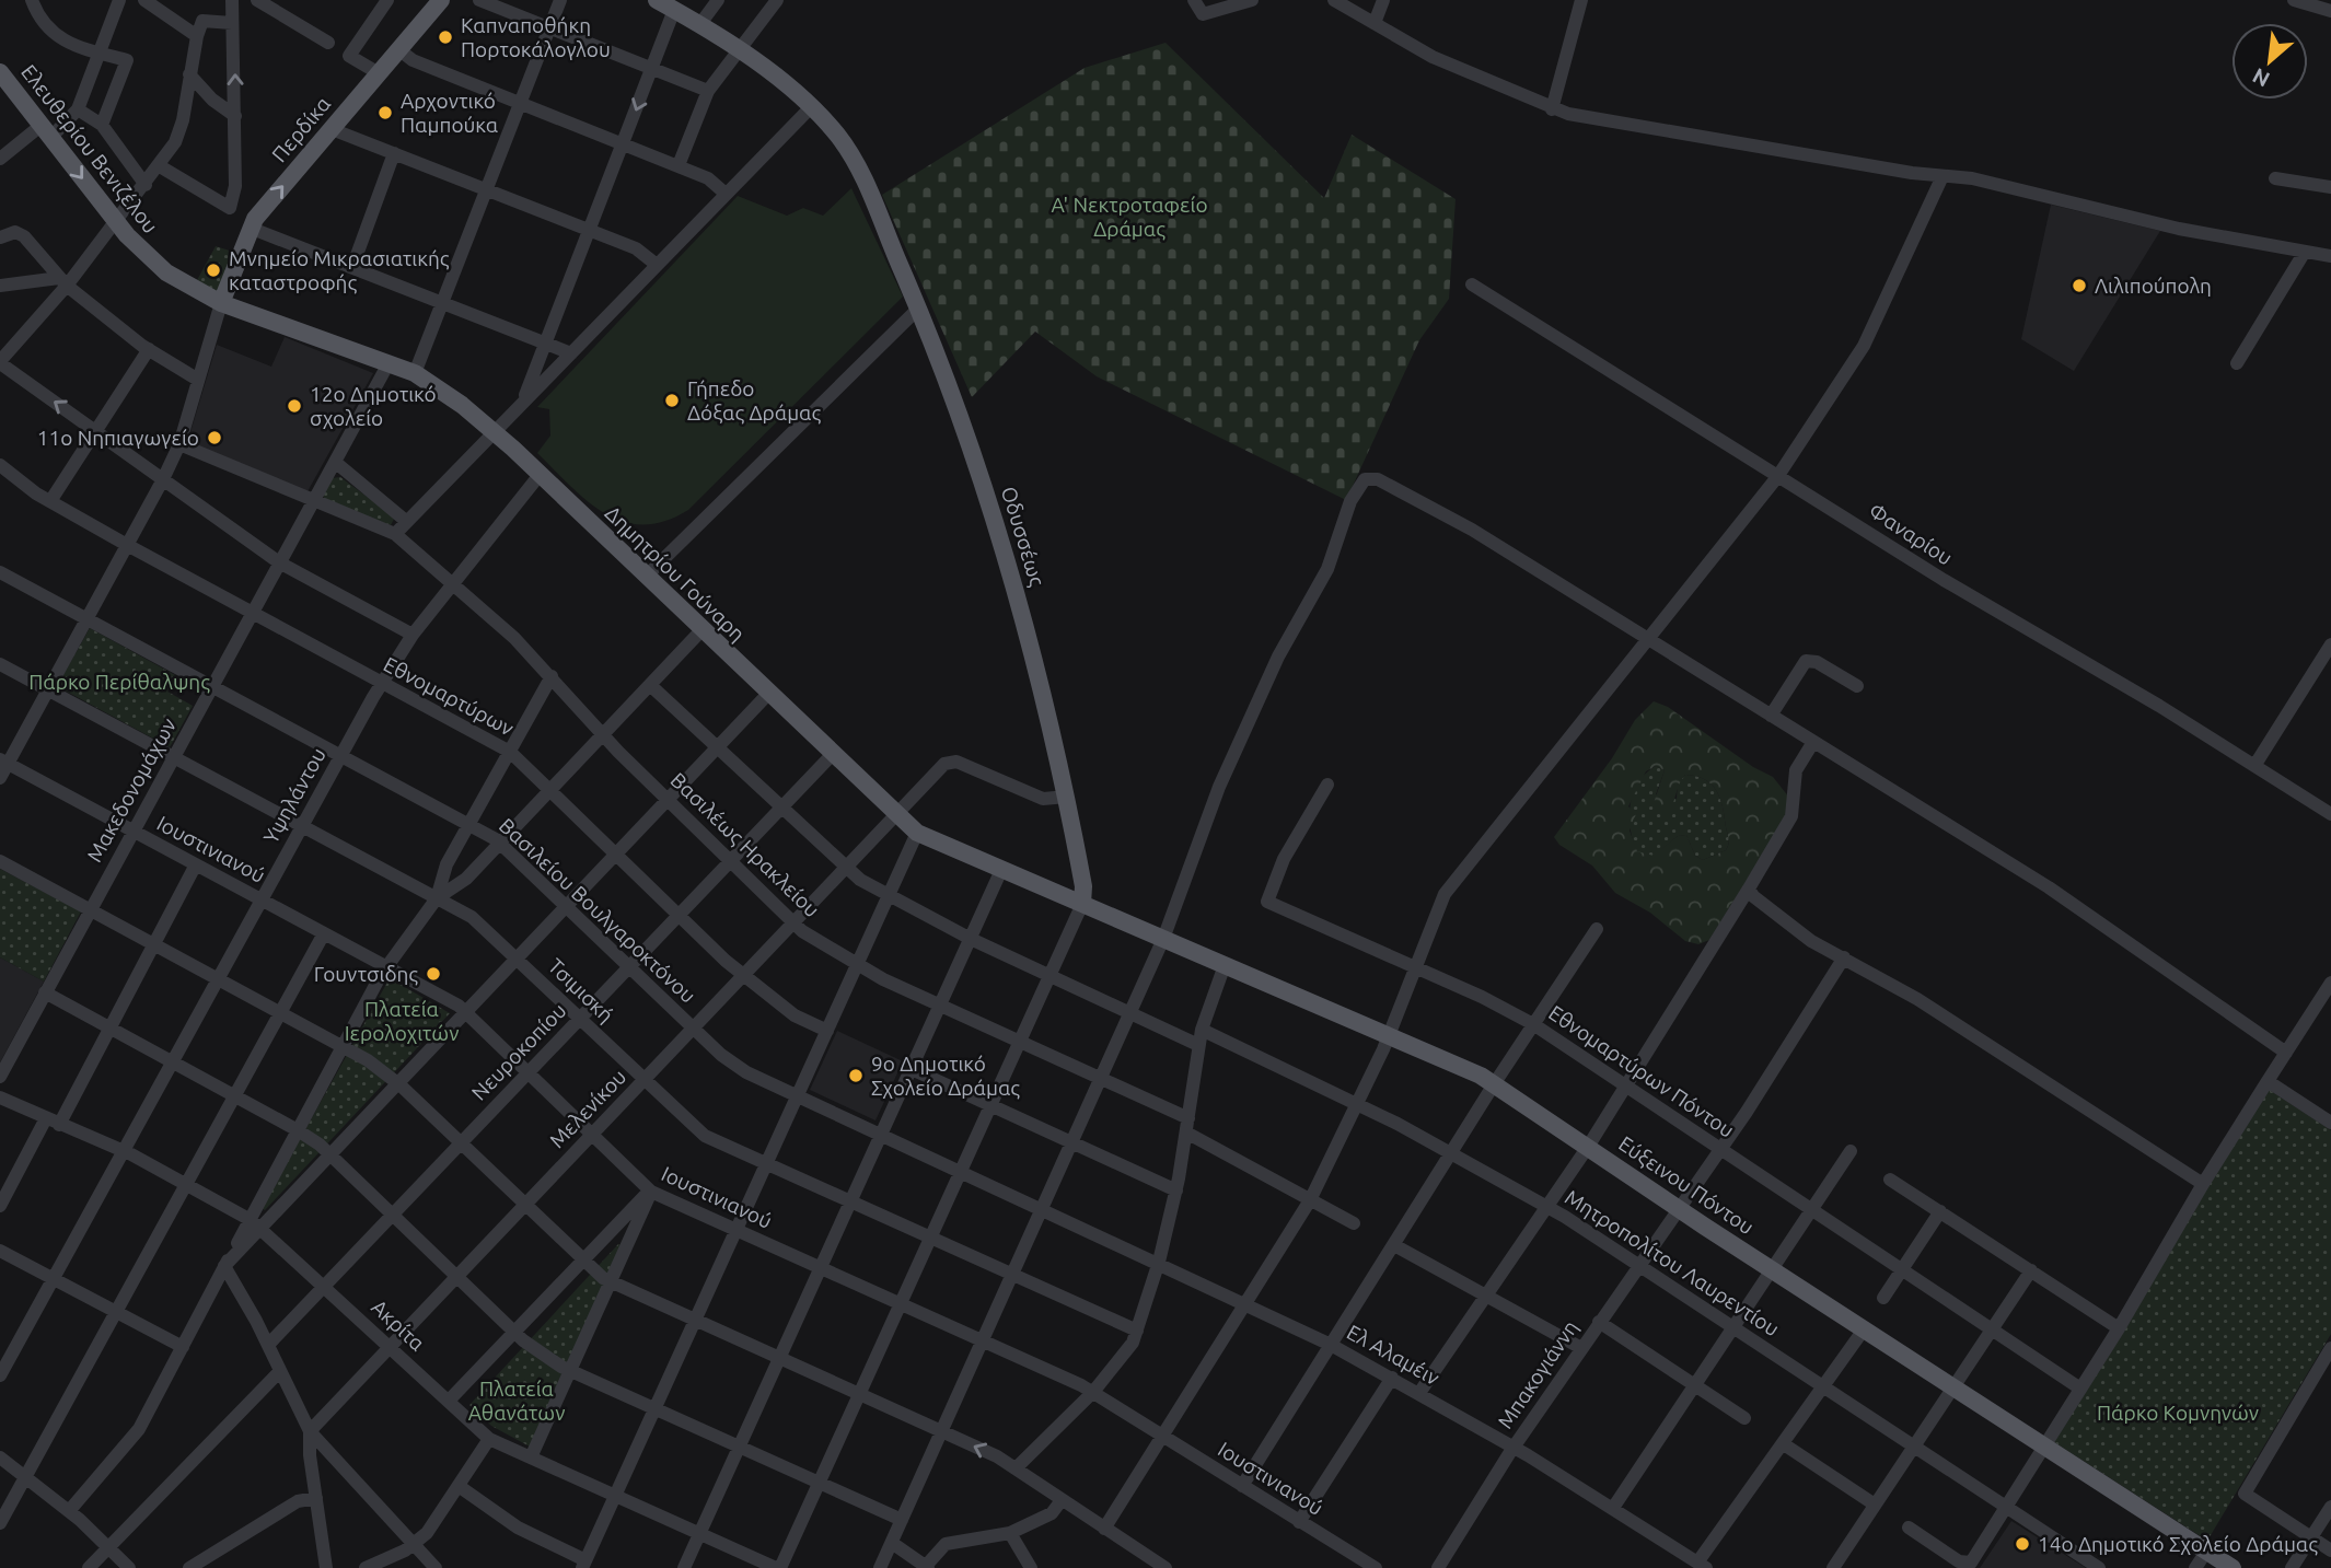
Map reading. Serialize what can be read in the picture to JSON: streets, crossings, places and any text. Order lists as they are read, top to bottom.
{
  "streets": {
    "main road": [
      "Περδίκα",
      "Ελευθερίου Βενιζέλου",
      "Οδυσσέως",
      "Δημητρίου Γούναρη",
      "Εύξεινου Πόντου"
    ],
    "street": [
      "Φαναρίου",
      "Εθνομαρτύρων",
      "Μακεδονομάχων",
      "Υψηλάντου",
      "Βασιλέως Ηρακλείου",
      "Ιουστινιανού",
      "Βασιλείου Βουλγαροκτόνου",
      "Τσιμισκή",
      "Νευροκοπίου",
      "Εθνομαρτύρων Πόντου",
      "Μελενίκου",
      "Μητροπολίτου Λαυρεντίου",
      "Ακρίτα",
      "Ελ Αλαμέιν",
      "Μπακογιάννη"
    ]
  },
  "crossings": [
    ["Περδίκα", "Ελευθερίου Βενιζέλου"],
    ["Περδίκα", "Δημητρίου Γούναρη"],
    ["Ελευθερίου Βενιζέλου", "Δημητρίου Γούναρη"],
    ["Οδυσσέως", "Δημητρίου Γούναρη"],
    ["Οδυσσέως", "Μελενίκου"],
    ["Οδυσσέως", "Εύξεινου Πόντου"],
    ["Δημητρίου Γούναρη", "Μακεδονομάχων"],
    ["Δημητρίου Γούναρη", "Υψηλάντου"],
    ["Δημητρίου Γούναρη", "Νευροκοπίου"],
    ["Δημητρίου Γούναρη", "Μελενίκου"],
    ["Δημητρίου Γούναρη", "Εύξεινου Πόντου"],
    ["Εθνομαρτύρων", "Μακεδονομάχων"],
    ["Εθνομαρτύρων", "Υψηλάντου"],
    ["Εθνομαρτύρων", "Νευροκοπίου"],
    ["Εθνομαρτύρων", "Μελενίκου"],
    ["Μακεδονομάχων", "Βασιλέως Ηρακλείου"],
    ["Μακεδονομάχων", "Ιουστινιανού"],
    ["Μακεδονομάχων", "Βασιλείου Βουλγαροκτόνου"],
    ["Μακεδονομάχων", "Τσιμισκή"],
    ["Υψηλάντου", "Βασιλέως Ηρακλείου"],
    ["Υψηλάντου", "Ιουστινιανού"],
    ["Υψηλάντου", "Βασιλείου Βουλγαροκτόνου"],
    ["Υψηλάντου", "Τσιμισκή"],
    ["Υψηλάντου", "Ακρίτα"],
    ["Βασιλέως Ηρακλείου", "Νευροκοπίου"],
    ["Βασιλέως Ηρακλείου", "Μελενίκου"],
    ["Ιουστινιανού", "Νευροκοπίου"],
    ["Ιουστινιανού", "Μελενίκου"],
    ["Βασιλείου Βουλγαροκτόνου", "Νευροκοπίου"],
    ["Βασιλείου Βουλγαροκτόνου", "Μελενίκου"],
    ["Βασιλείου Βουλγαροκτόνου", "Ελ Αλαμέιν"],
    ["Τσιμισκή", "Νευροκοπίου"],
    ["Τσιμισκή", "Μελενίκου"],
    ["Νευροκοπίου", "Ακρίτα"],
    ["Εθνομαρτύρων Πόντου", "Μπακογιάννη"],
    ["Μελενίκου", "Ακρίτα"],
    ["Εύξεινου Πόντου", "Μπακογιάννη"],
    ["Μητροπολίτου Λαυρεντίου", "Μπακογιάννη"],
    ["Ελ Αλαμέιν", "Μπακογιάννη"]
  ],
  "one_way": ["Ελευθερίου Βενιζέλου"],
  "parks": [
    "Α' Νεκτροταφείο Δράμας",
    "Πάρκο Περίθαλψης",
    "Πλατεία Ιερολοχιτών",
    "Πλατεία Αθανάτων",
    "Πάρκο Κομνηνών"
  ],
  "places": [
    "Καπναποθήκη Πορτοκάλογλου",
    "Αρχοντικό Παμπούκα",
    "Μνημείο Μικρασιατικής καταστροφής",
    "Λιλιπούπολη",
    "Γήπεδο Δόξας Δράμας",
    "12ο Δημοτικό σχολείο",
    "11ο Νηπιαγωγείο",
    "Γουντσιδης",
    "9ο Δημοτικό Σχολείο Δράμας",
    "14ο Δημοτικό Σχολείο Δράμας"
  ],
  "north": "bottom left"
}
